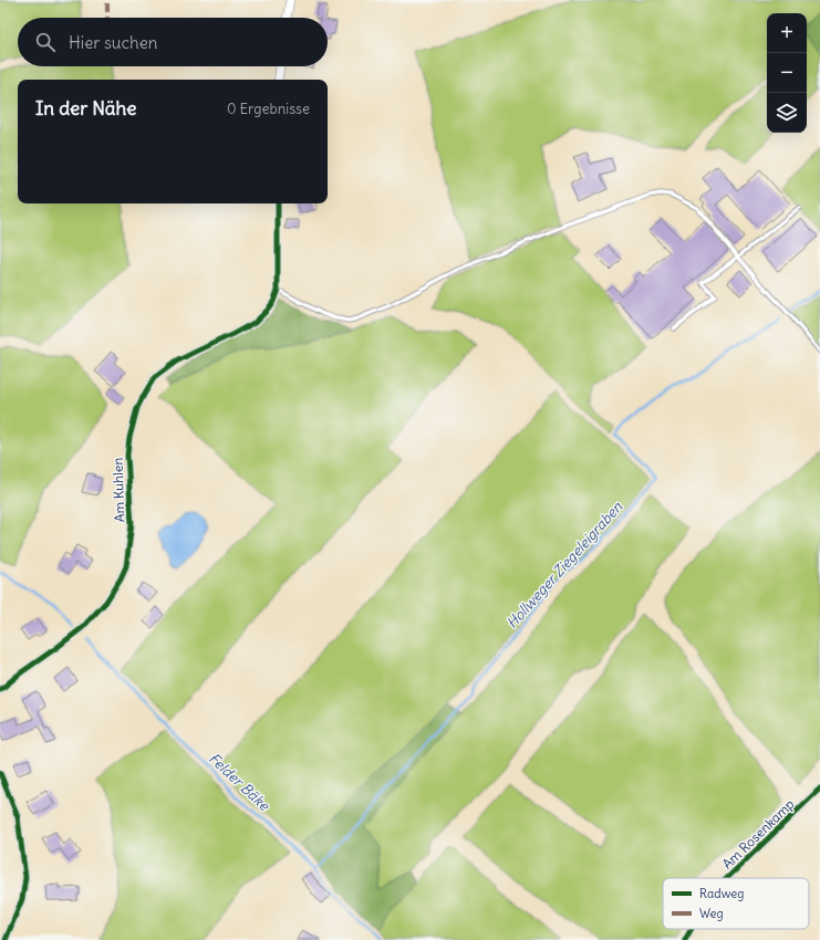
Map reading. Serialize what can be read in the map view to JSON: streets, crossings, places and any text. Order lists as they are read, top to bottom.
{
  "streets": {
    "street": ["Am Kuhlen", "Am Rosenkamp"]
  },
  "water": ["Hollweger Ziegeleigraben", "Felder Bäke"],
  "legend": ["Radweg", "Weg"],
  "page": {
    "map_buttons": ["+", "−"],
    "search": "Hier suchen",
    "heading": ["In der Nähe", "0 Ergebnisse"]
  }
}
